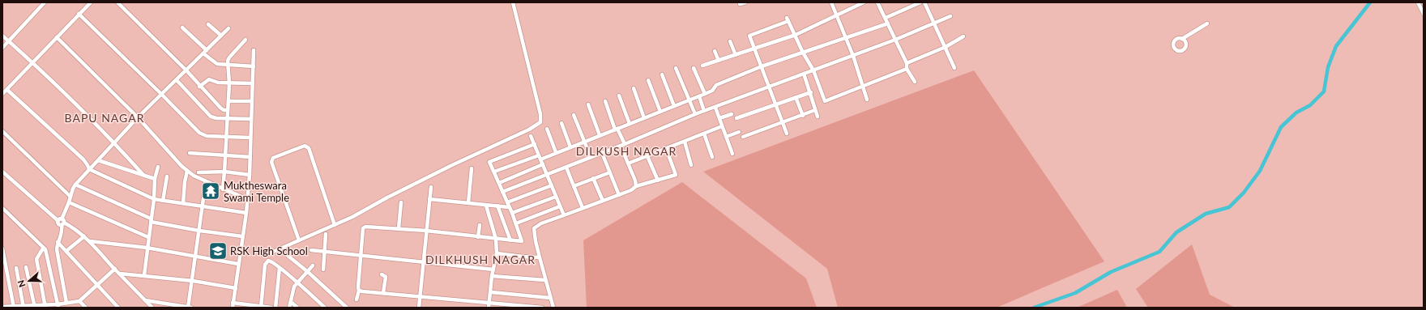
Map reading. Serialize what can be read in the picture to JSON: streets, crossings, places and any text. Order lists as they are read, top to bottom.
{
  "districts": ["BAPU NAGAR", "DILKUSH NAGAR", "DILKHUSH NAGAR"],
  "places": {
    "temple": ["Muktheswara Swami Temple"],
    "school or university": ["RSK High School"]
  },
  "north": "left"
}
